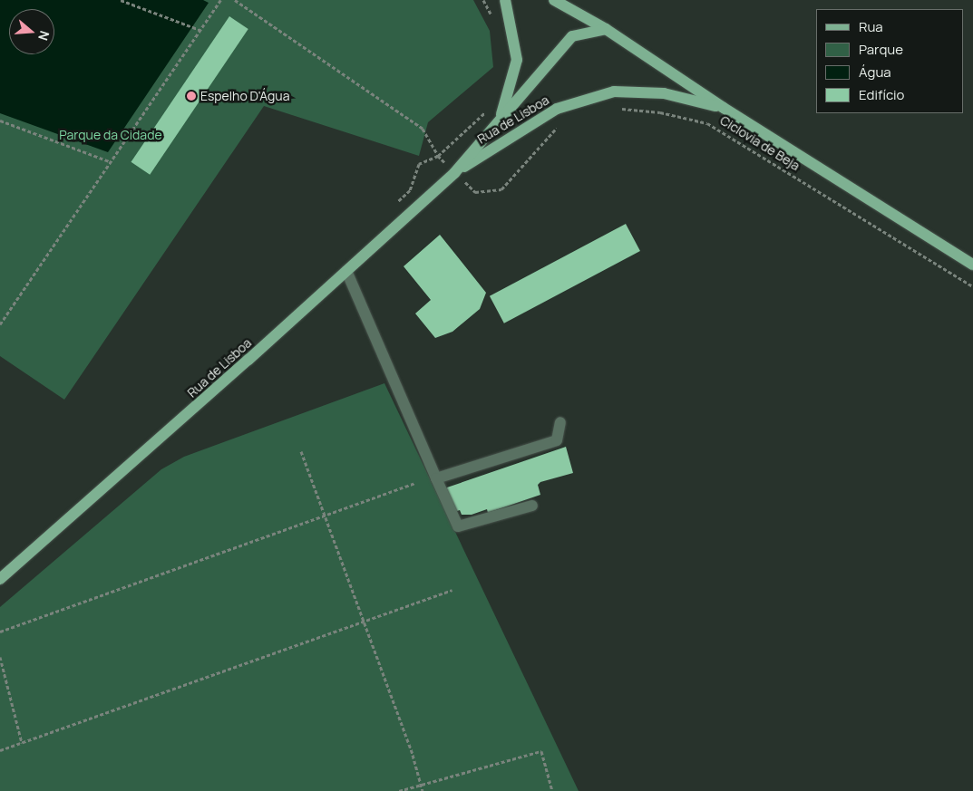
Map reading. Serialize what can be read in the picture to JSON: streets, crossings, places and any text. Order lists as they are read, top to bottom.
{
  "streets": {
    "main road": ["Rua de Lisboa"],
    "path": ["Ciclovia de Beja"]
  },
  "parks": ["Parque da Cidade"],
  "places": ["Espelho D'Água"],
  "legend": [
    "Rua",
    "Parque",
    "Água",
    "Edifício"
  ],
  "north": "right"
}
